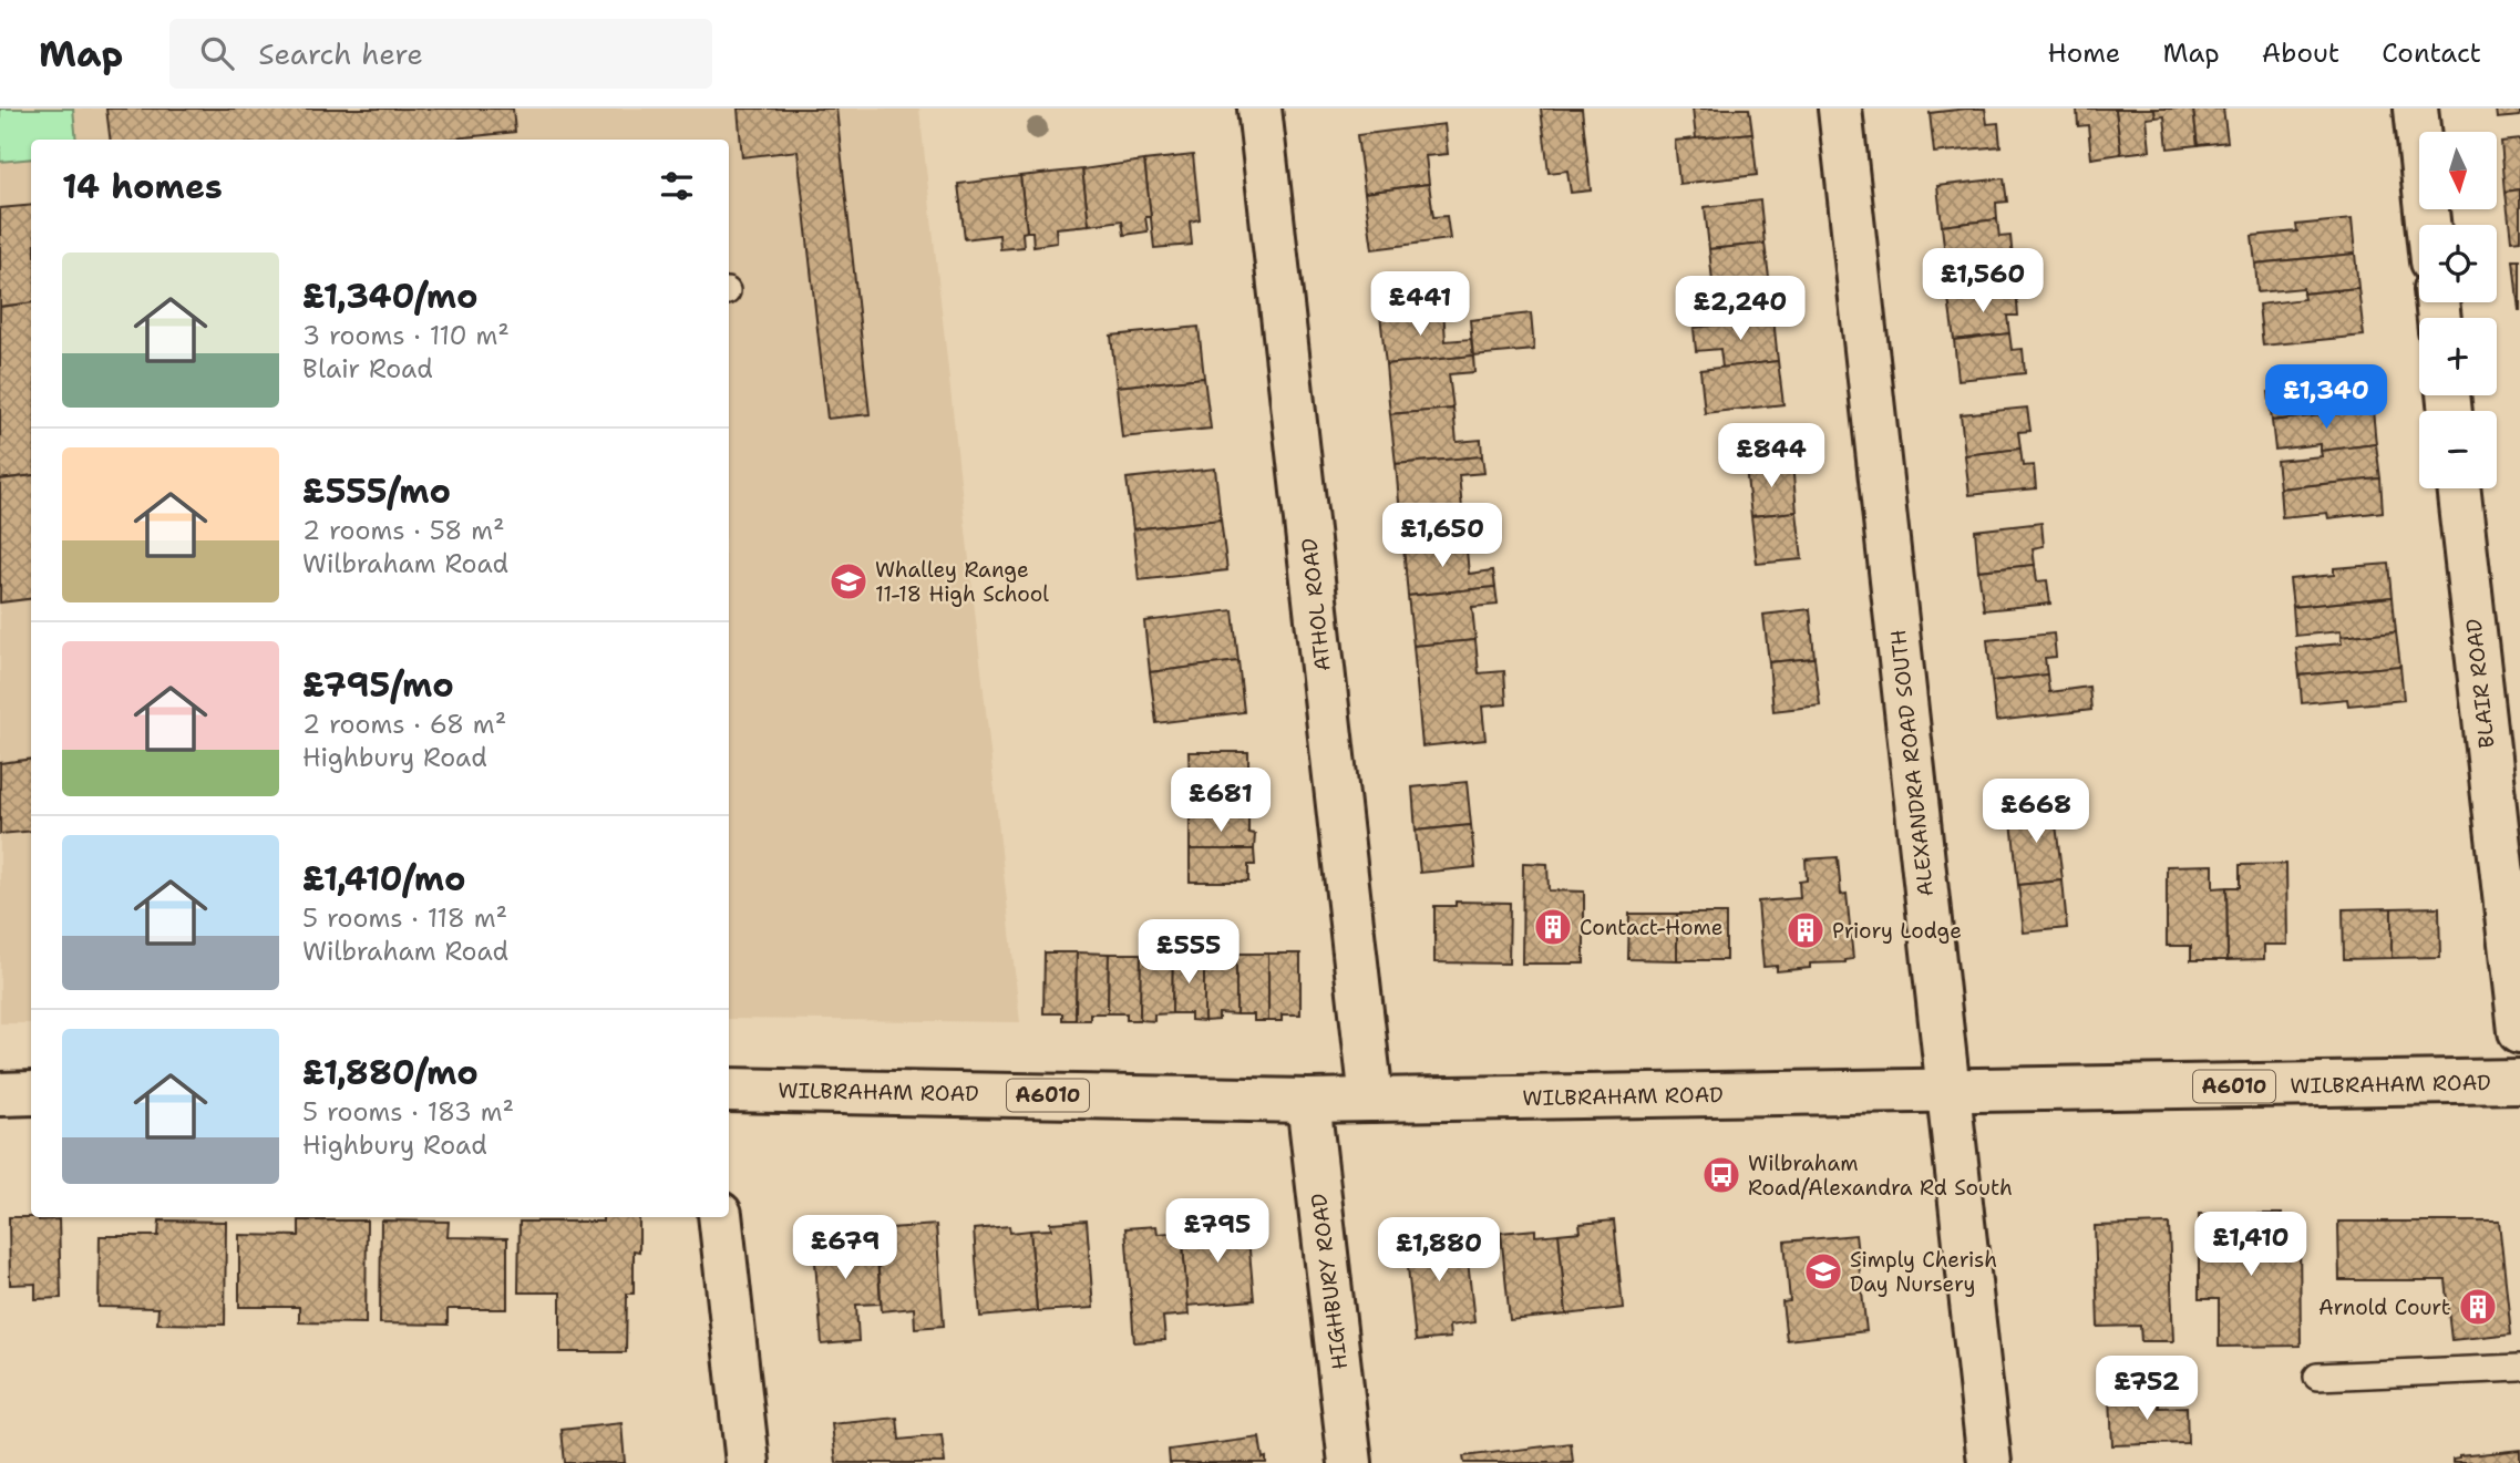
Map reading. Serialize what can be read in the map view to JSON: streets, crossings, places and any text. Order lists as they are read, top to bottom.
{
  "streets": {
    "main road": [
      "ATHOL ROAD",
      "BLAIR ROAD",
      "ALEXANDRA ROAD SOUTH",
      "WILBRAHAM ROAD",
      "A6010",
      "HIGHBURY ROAD"
    ]
  },
  "crossings": [
    ["ATHOL ROAD", "WILBRAHAM ROAD"],
    ["ALEXANDRA ROAD SOUTH", "WILBRAHAM ROAD"],
    ["WILBRAHAM ROAD", "HIGHBURY ROAD"]
  ],
  "places": {
    "school or university": ["Whalley Range 11-18 High School", "Simply Cherish Day Nursery"],
    "building": ["Contact-Home", "Priory Lodge", "Arnold Court"],
    "bus stop": ["Wilbraham Road/Alexandra Rd South"]
  },
  "north": "bottom",
  "page": {
    "header": "Map",
    "search": "Search here",
    "nav": [
      "Home",
      "Map",
      "About",
      "Contact"
    ],
    "map_buttons": ["+", "−"],
    "heading": "14 homes",
    "list": [
      {
        "name": "£1,340/mo",
        "note": "3 rooms · 110 m² · Blair Road"
      },
      {
        "name": "£555/mo",
        "note": "2 rooms · 58 m² · Wilbraham Road"
      },
      {
        "name": "£795/mo",
        "note": "2 rooms · 68 m² · Highbury Road"
      },
      {
        "name": "£1,410/mo",
        "note": "5 rooms · 118 m² · Wilbraham Road"
      },
      {
        "name": "£1,880/mo",
        "note": "5 rooms · 183 m² · Highbury Road"
      }
    ],
    "price": [
      "£1,560",
      "£441",
      "£2,240",
      "£1,340",
      "£844",
      "£1,650",
      "£681",
      "£668",
      "£555",
      "£795",
      "£1,410",
      "£679",
      "£1,880",
      "£752"
    ]
  }
}
